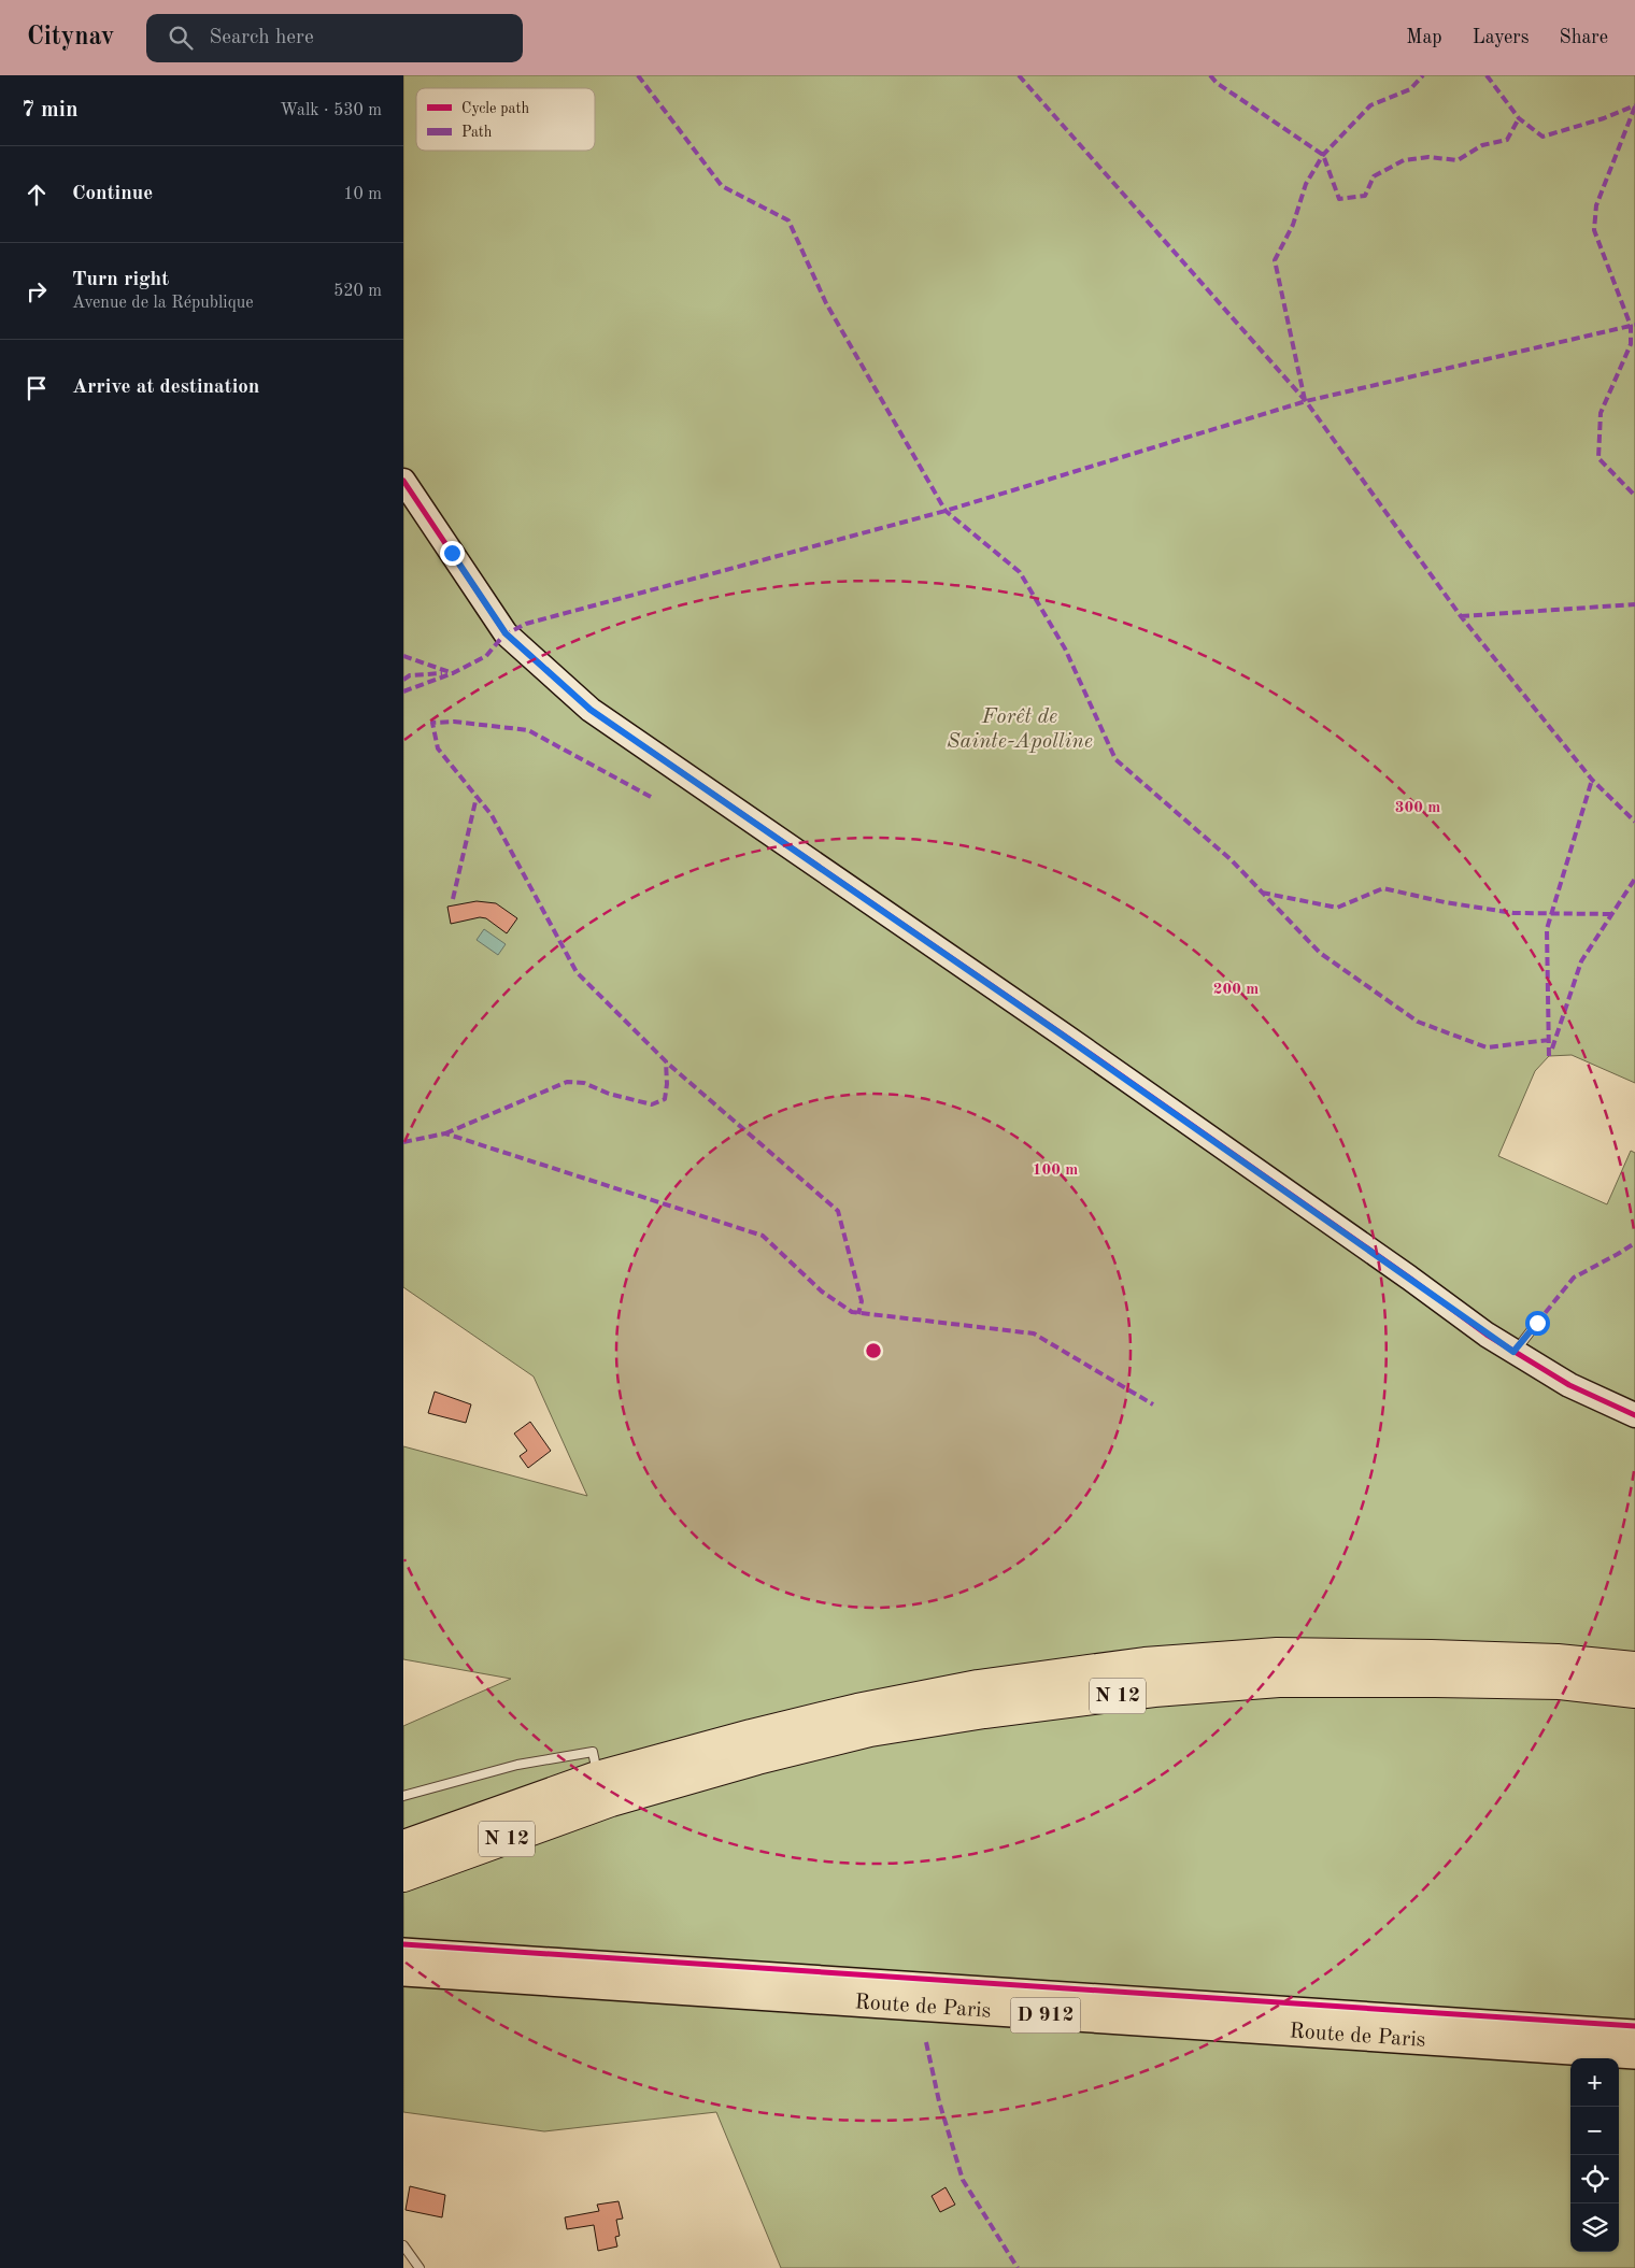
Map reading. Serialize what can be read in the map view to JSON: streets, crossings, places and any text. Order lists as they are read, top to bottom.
{
  "streets": {
    "highway": ["N 12"],
    "main road": ["Route de Paris", "D 912"]
  },
  "parks": ["Forêt de Sainte-Apolline"],
  "legend": ["Cycle path", "Path"],
  "page": {
    "header": "Citynav",
    "search": "Search here",
    "nav": ["Map", "Layers", "Share"],
    "heading": ["7 min", "Walk · 530 m"],
    "list": [
      ["Continue", "10 m"],
      ["Turn right", "Avenue de la République", "520 m"],
      "Arrive at destination"
    ],
    "map_buttons": ["+", "−"]
  },
  "rings": ["300 m", "200 m", "100 m"]
}
